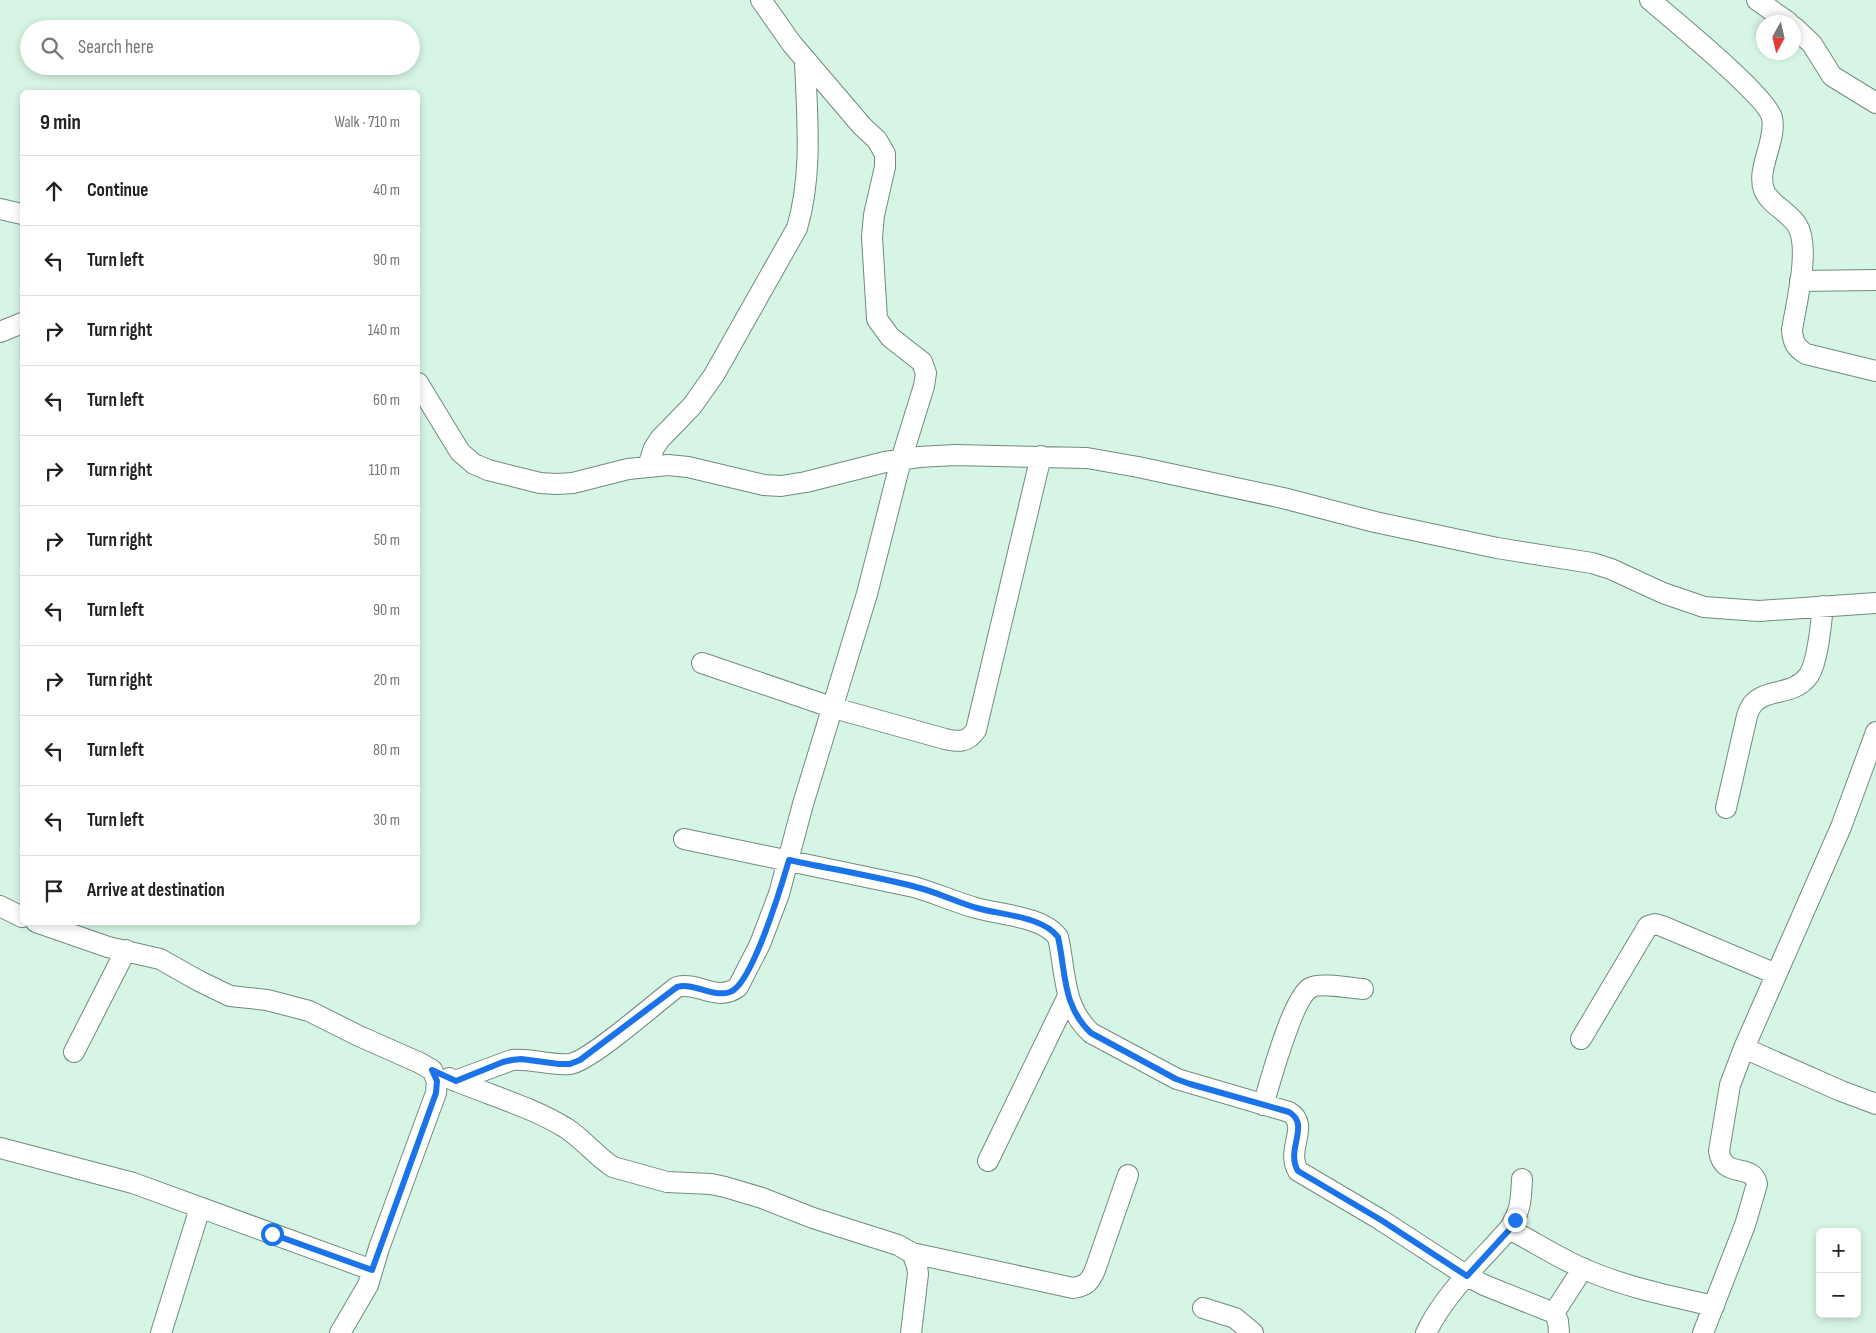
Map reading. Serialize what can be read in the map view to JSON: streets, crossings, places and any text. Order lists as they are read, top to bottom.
{
  "north": "bottom",
  "page": {
    "search": "Search here",
    "heading": ["9 min", "Walk · 710 m"],
    "list": [
      ["Continue", "40 m"],
      ["Turn left", "90 m"],
      ["Turn right", "140 m"],
      ["Turn left", "60 m"],
      ["Turn right", "110 m"],
      ["Turn right", "50 m"],
      ["Turn left", "90 m"],
      ["Turn right", "20 m"],
      ["Turn left", "80 m"],
      ["Turn left", "30 m"],
      "Arrive at destination"
    ],
    "map_buttons": ["+", "−"]
  }
}
